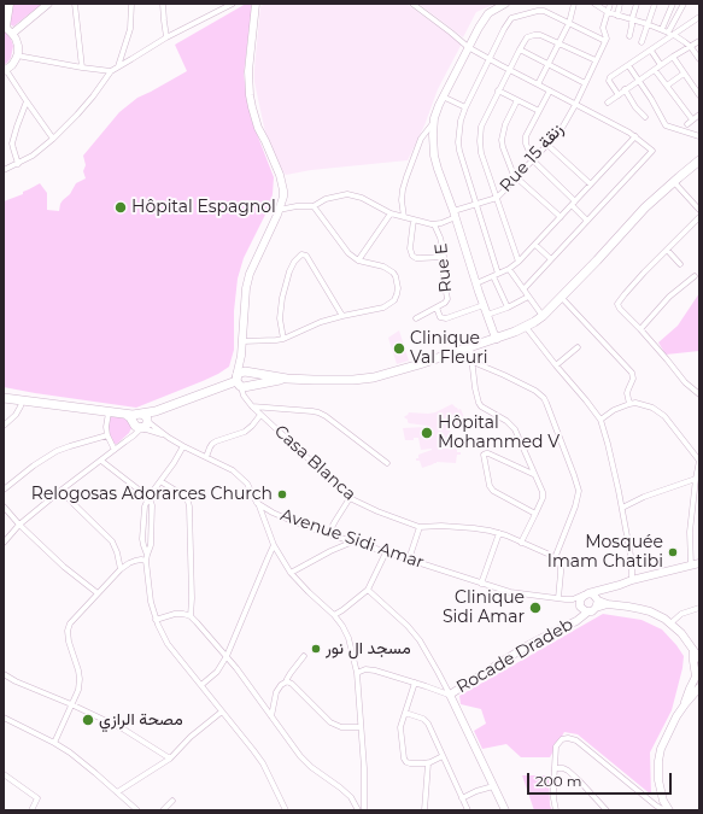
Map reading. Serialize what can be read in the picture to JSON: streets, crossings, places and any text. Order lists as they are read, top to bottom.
{
  "streets": {
    "street": [
      "Rue 15 زنقة",
      "Rue E",
      "Casa Blanca",
      "Avenue Sidi Amar",
      "Rocade Dradeb"
    ]
  },
  "crossings": [
    ["Rue 15 زنقة", "Rue E"],
    ["Avenue Sidi Amar", "Rocade Dradeb"]
  ],
  "places": [
    "Hôpital Espagnol",
    "Clinique Val Fleuri",
    "Hôpital Mohammed V",
    "Relogosas Adorarces Church",
    "Mosquée Imam Chatibi",
    "Clinique Sidi Amar",
    "مسجد ال نور",
    "مصحة الرازي"
  ],
  "scale_bar": "200 m"
}
